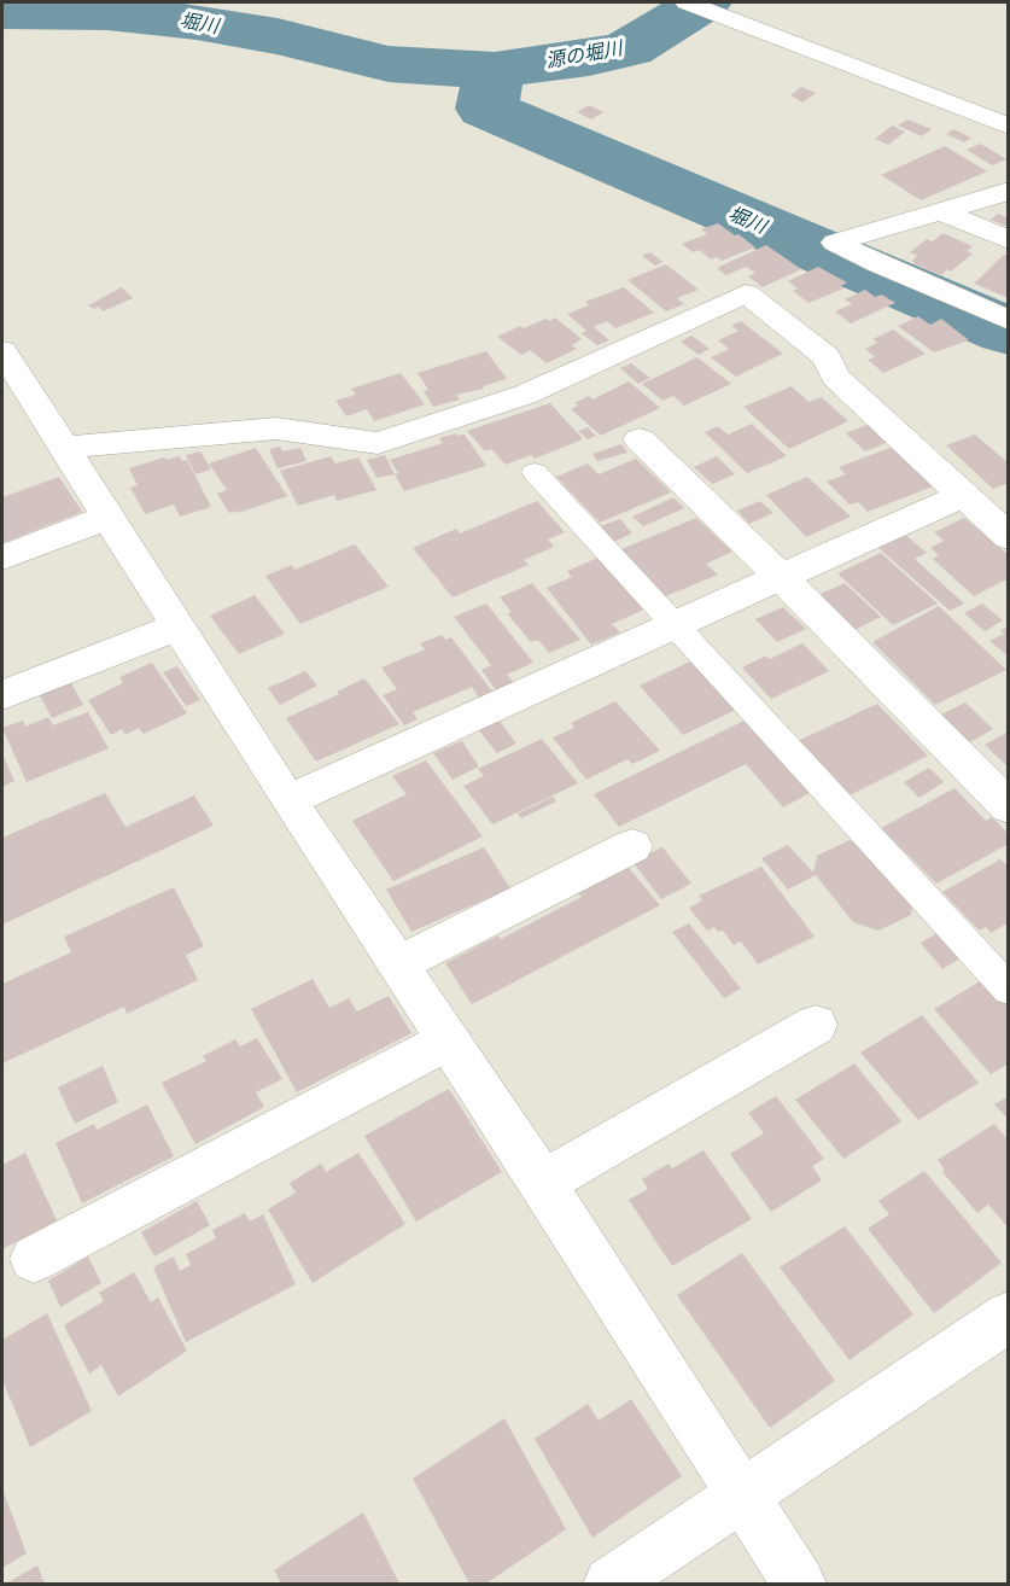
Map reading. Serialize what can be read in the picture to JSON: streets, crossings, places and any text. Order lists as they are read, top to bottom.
{
  "water": ["堀川", "源の堀川"]
}
